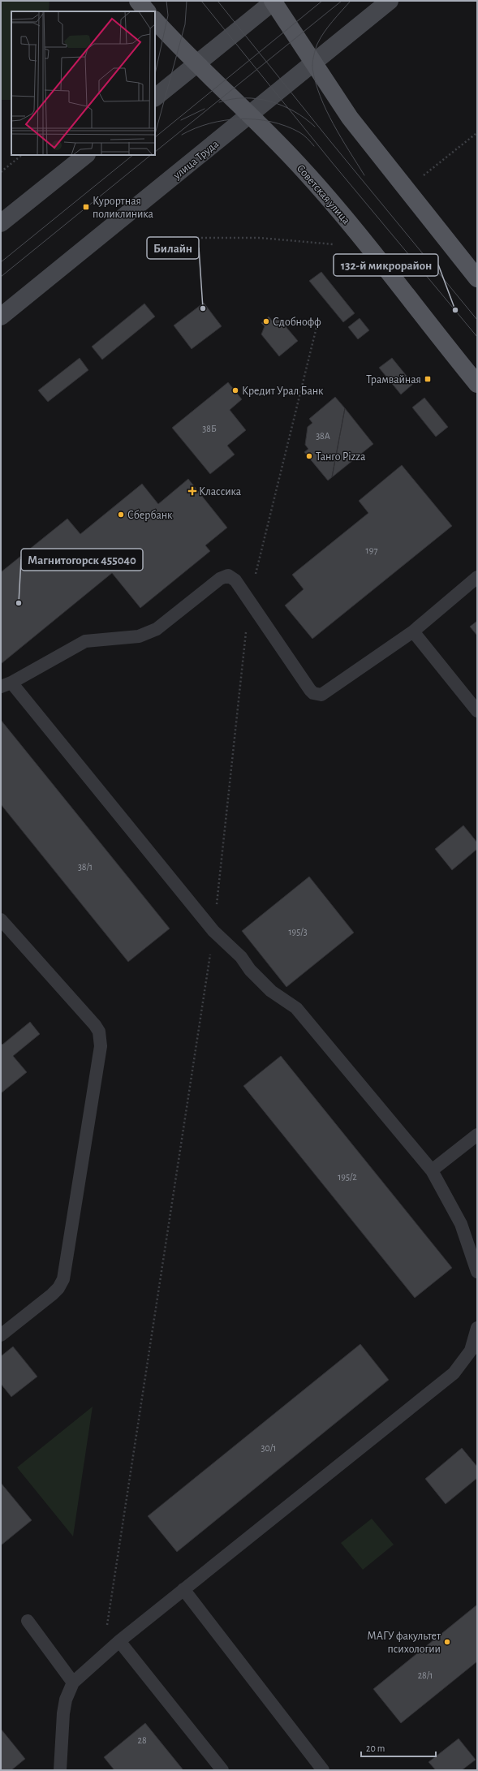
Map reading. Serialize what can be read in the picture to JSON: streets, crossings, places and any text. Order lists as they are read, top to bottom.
{
  "streets": {
    "main road": ["улица Труда", "Советская улица"]
  },
  "crossings": [
    ["улица Труда", "Советская улица"]
  ],
  "places": {
    "transit": ["Курортная поликлиника", "Трамвайная"],
    "other": [
      "Билайн",
      "132-й микрорайон",
      "Сдобнофф",
      "Кредит Урал Банк",
      "Танго Pizza",
      "Сбербанк",
      "Магнитогорск 455040",
      "МАГУ факультет психологии"
    ],
    "health": ["Классика"]
  },
  "house_numbers": [
    "38Б",
    "38А",
    "197",
    "38/1",
    "195/3",
    "195/2",
    "30/1",
    "28/1",
    "28"
  ],
  "scale_bar": "20 m"
}
